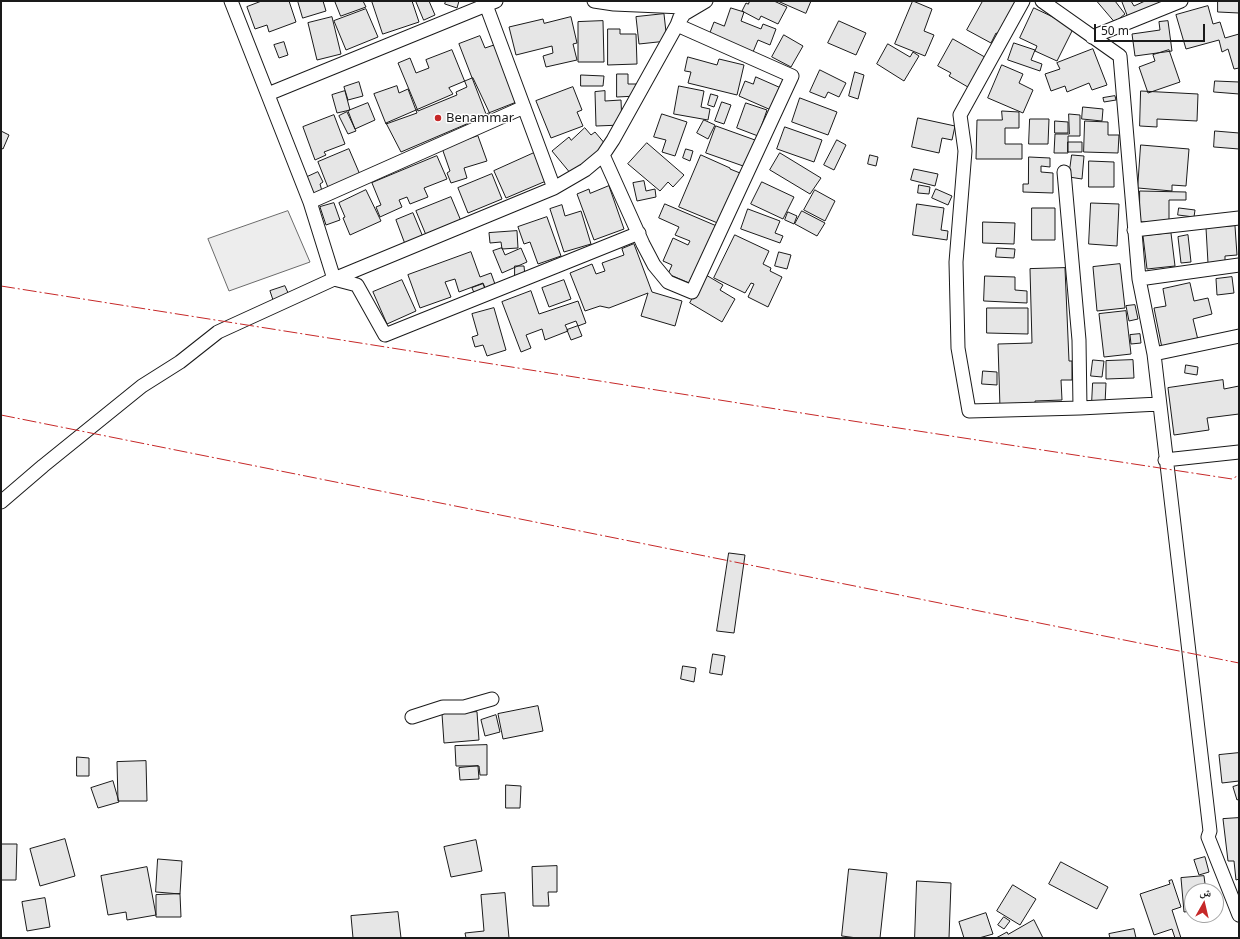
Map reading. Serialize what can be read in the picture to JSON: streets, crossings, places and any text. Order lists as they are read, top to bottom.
{
  "places": ["Benammar"],
  "scale_bar": "50 m",
  "north": "top"
}
